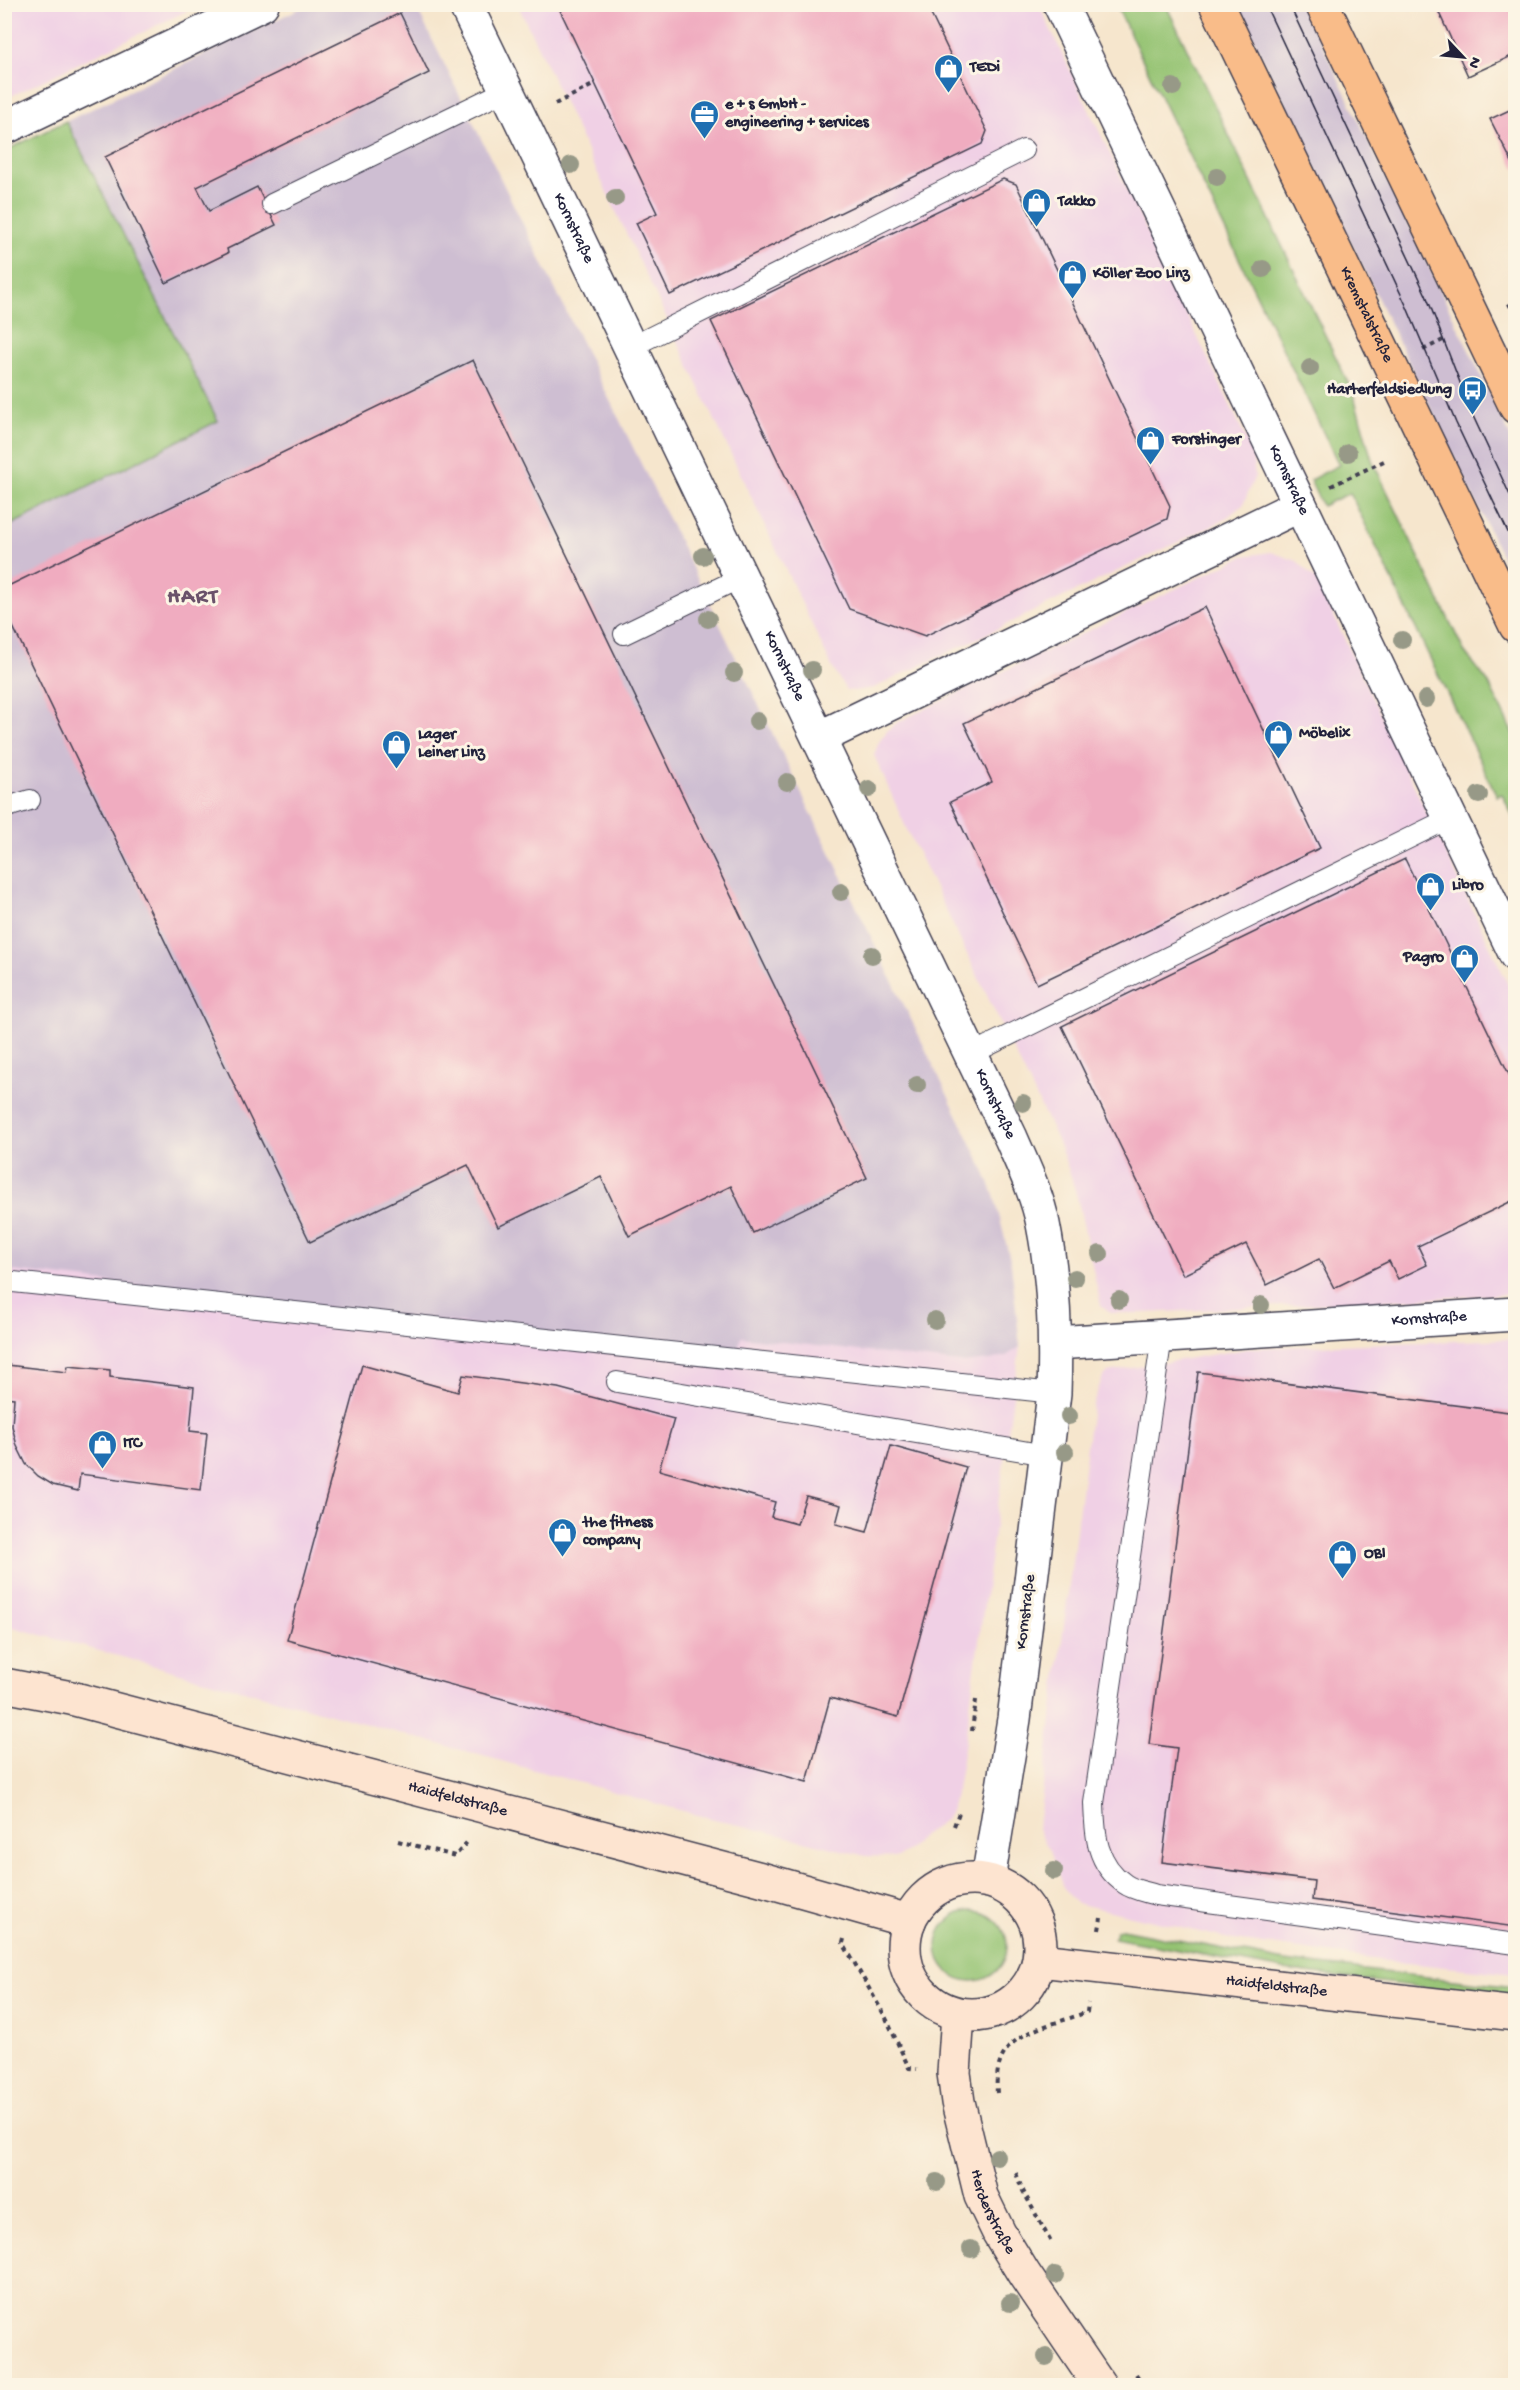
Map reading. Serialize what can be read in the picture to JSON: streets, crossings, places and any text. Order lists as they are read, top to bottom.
{
  "streets": {
    "main road": ["Kremstalstraße"],
    "street": ["Kornstraße", "Haidfeldstraße", "Herderstraße"]
  },
  "crossings": [
    ["Kornstraße", "Haidfeldstraße"],
    ["Kornstraße", "Herderstraße"],
    ["Haidfeldstraße", "Herderstraße"]
  ],
  "districts": ["HART"],
  "places": {
    "shop": [
      "TEDi",
      "Takko",
      "Köller Zoo Linz",
      "Forstinger",
      "Möbelix",
      "Lager Leiner Linz",
      "Libro",
      "Pagro",
      "ITC",
      "the fitness company",
      "OBI"
    ],
    "office": ["e + s GmbH - engineering + services"],
    "bus stop": ["Harterfeldsiedlung"]
  },
  "north": "bottom right"
}
